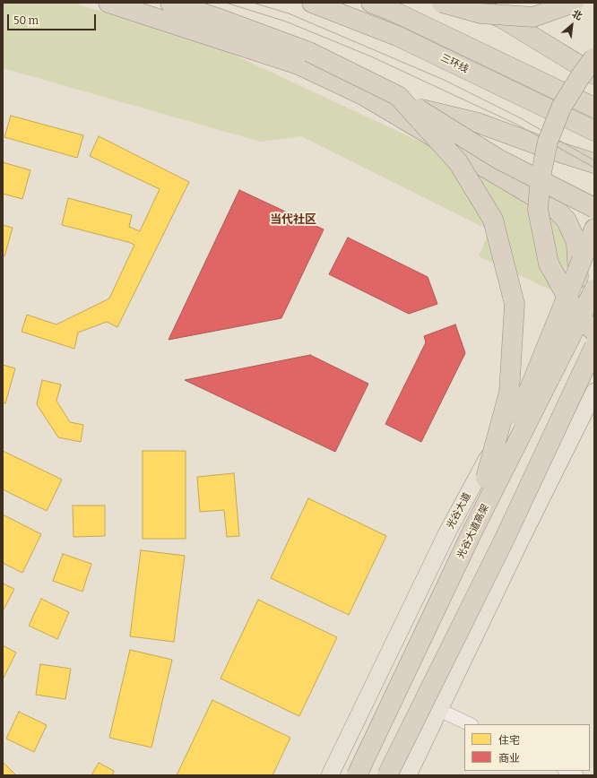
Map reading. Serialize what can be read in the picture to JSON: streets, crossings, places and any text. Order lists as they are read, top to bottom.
{
  "streets": {
    "highway": ["三环线", "光谷大道高架"],
    "main road": ["光谷大道"]
  },
  "crossings": [
    ["光谷大道", "光谷大道高架"]
  ],
  "districts": ["当代社区"],
  "legend": ["住宅", "商业"],
  "scale_bar": "50 m",
  "north": "top right"
}
